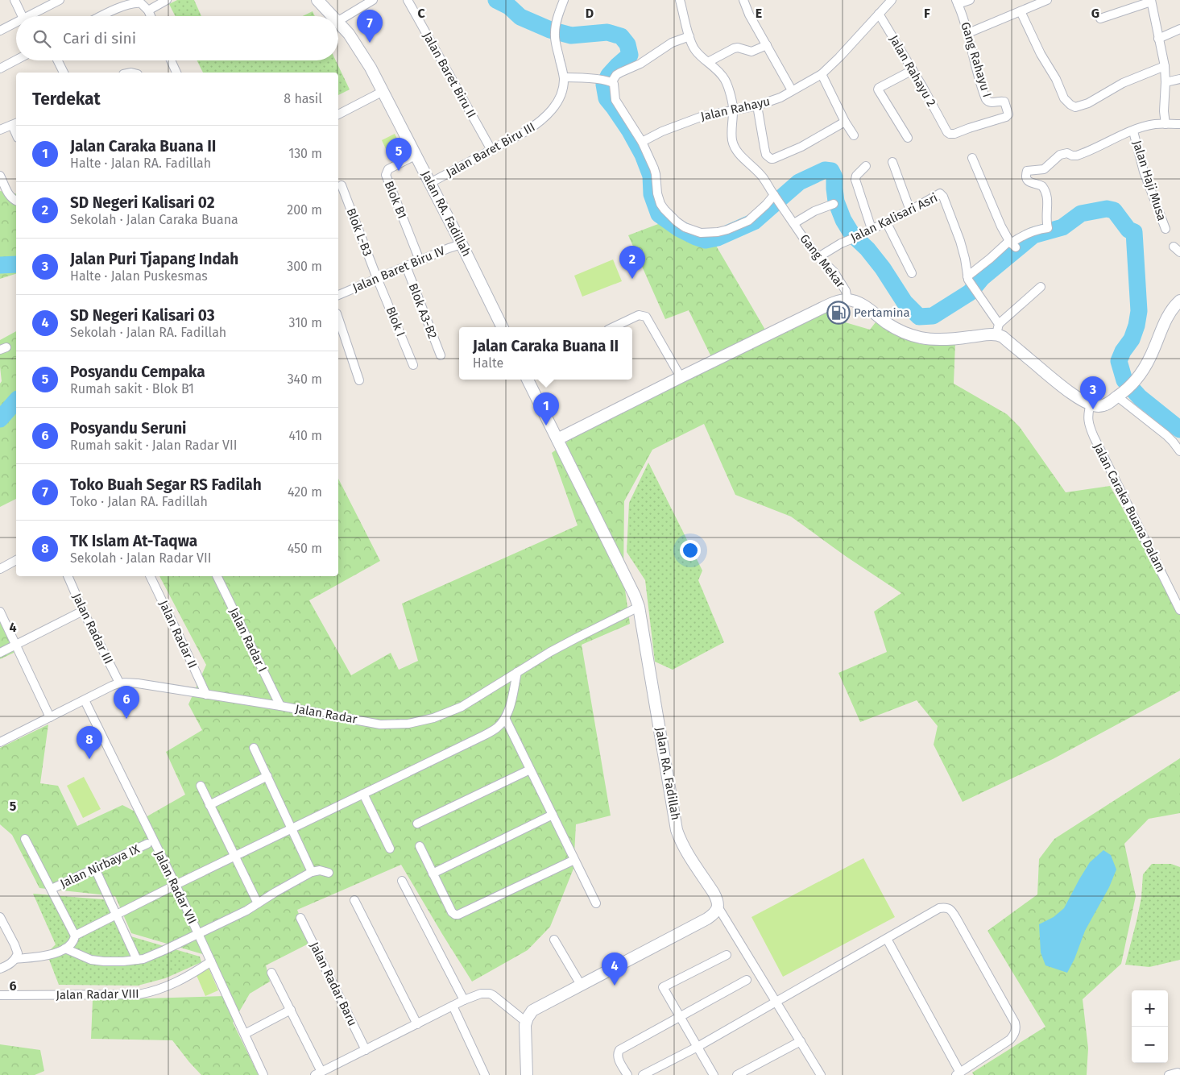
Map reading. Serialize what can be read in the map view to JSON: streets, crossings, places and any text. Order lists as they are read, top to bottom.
{
  "streets": {
    "main road": ["Jalan RA. Fadillah"],
    "street": [
      "Gang Rahayu I",
      "Jalan Rahayu 2",
      "Jalan Baret Biru II",
      "Jalan Rahayu",
      "Jalan Baret Biru III",
      "Jalan Haji Musa",
      "Blok B1",
      "Jalan Kalisari Asri",
      "Blok L-B3",
      "Gang Mekar",
      "Jalan Baret Biru IV",
      "Blok A3-B2",
      "Blok I",
      "Jalan Caraka Buana Dalam",
      "Jalan Radar III",
      "Jalan Radar II",
      "Jalan Radar I",
      "Jalan Radar",
      "Jalan Nirbaya IX",
      "Jalan Radar VII",
      "Jalan Radar Baru",
      "Jalan Radar VIII"
    ]
  },
  "crossings": [
    ["Gang Rahayu I", "Jalan Rahayu 2"],
    ["Jalan Rahayu 2", "Jalan Rahayu"],
    ["Jalan Baret Biru II", "Jalan Baret Biru III"],
    ["Jalan Rahayu", "Gang Mekar"],
    ["Jalan Baret Biru III", "Jalan RA. Fadillah"],
    ["Blok B1", "Jalan RA. Fadillah"],
    ["Blok B1", "Jalan Baret Biru IV"],
    ["Jalan RA. Fadillah", "Jalan Baret Biru IV"],
    ["Jalan RA. Fadillah", "Jalan Radar"],
    ["Jalan Kalisari Asri", "Gang Mekar"],
    ["Blok L-B3", "Jalan Baret Biru IV"],
    ["Blok L-B3", "Blok I"],
    ["Jalan Baret Biru IV", "Blok A3-B2"],
    ["Jalan Baret Biru IV", "Blok I"],
    ["Jalan Radar III", "Jalan Radar"],
    ["Jalan Radar II", "Jalan Radar"],
    ["Jalan Radar I", "Jalan Radar"],
    ["Jalan Radar VII", "Jalan Radar VIII"]
  ],
  "places": {
    "fuel station": ["Pertamina"]
  },
  "page": {
    "pins": [
      "7",
      "5",
      "2",
      "3",
      "1",
      "6",
      "8",
      "4"
    ],
    "search": "Cari di sini",
    "heading": ["Terdekat", "8 hasil"],
    "list": [
      {
        "mark": "1",
        "name": "Jalan Caraka Buana II",
        "note": "Halte · Jalan RA. Fadillah",
        "value": "130 m"
      },
      {
        "mark": "2",
        "name": "SD Negeri Kalisari 02",
        "note": "Sekolah · Jalan Caraka Buana",
        "value": "200 m"
      },
      {
        "mark": "3",
        "name": "Jalan Puri Tjapang Indah",
        "note": "Halte · Jalan Puskesmas",
        "value": "300 m"
      },
      {
        "mark": "4",
        "name": "SD Negeri Kalisari 03",
        "note": "Sekolah · Jalan RA. Fadillah",
        "value": "310 m"
      },
      {
        "mark": "5",
        "name": "Posyandu Cempaka",
        "note": "Rumah sakit · Blok B1",
        "value": "340 m"
      },
      {
        "mark": "6",
        "name": "Posyandu Seruni",
        "note": "Rumah sakit · Jalan Radar VII",
        "value": "410 m"
      },
      {
        "mark": "7",
        "name": "Toko Buah Segar RS Fadilah",
        "note": "Toko · Jalan RA. Fadillah",
        "value": "420 m"
      },
      {
        "mark": "8",
        "name": "TK Islam At-Taqwa",
        "note": "Sekolah · Jalan Radar VII",
        "value": "450 m"
      }
    ],
    "popup": ["Jalan Caraka Buana II", "Halte"],
    "map_buttons": ["+", "−"]
  },
  "grid": {
    "columns": [
      "C",
      "D",
      "E",
      "F",
      "G"
    ],
    "rows": ["4", "5", "6"]
  }
}
